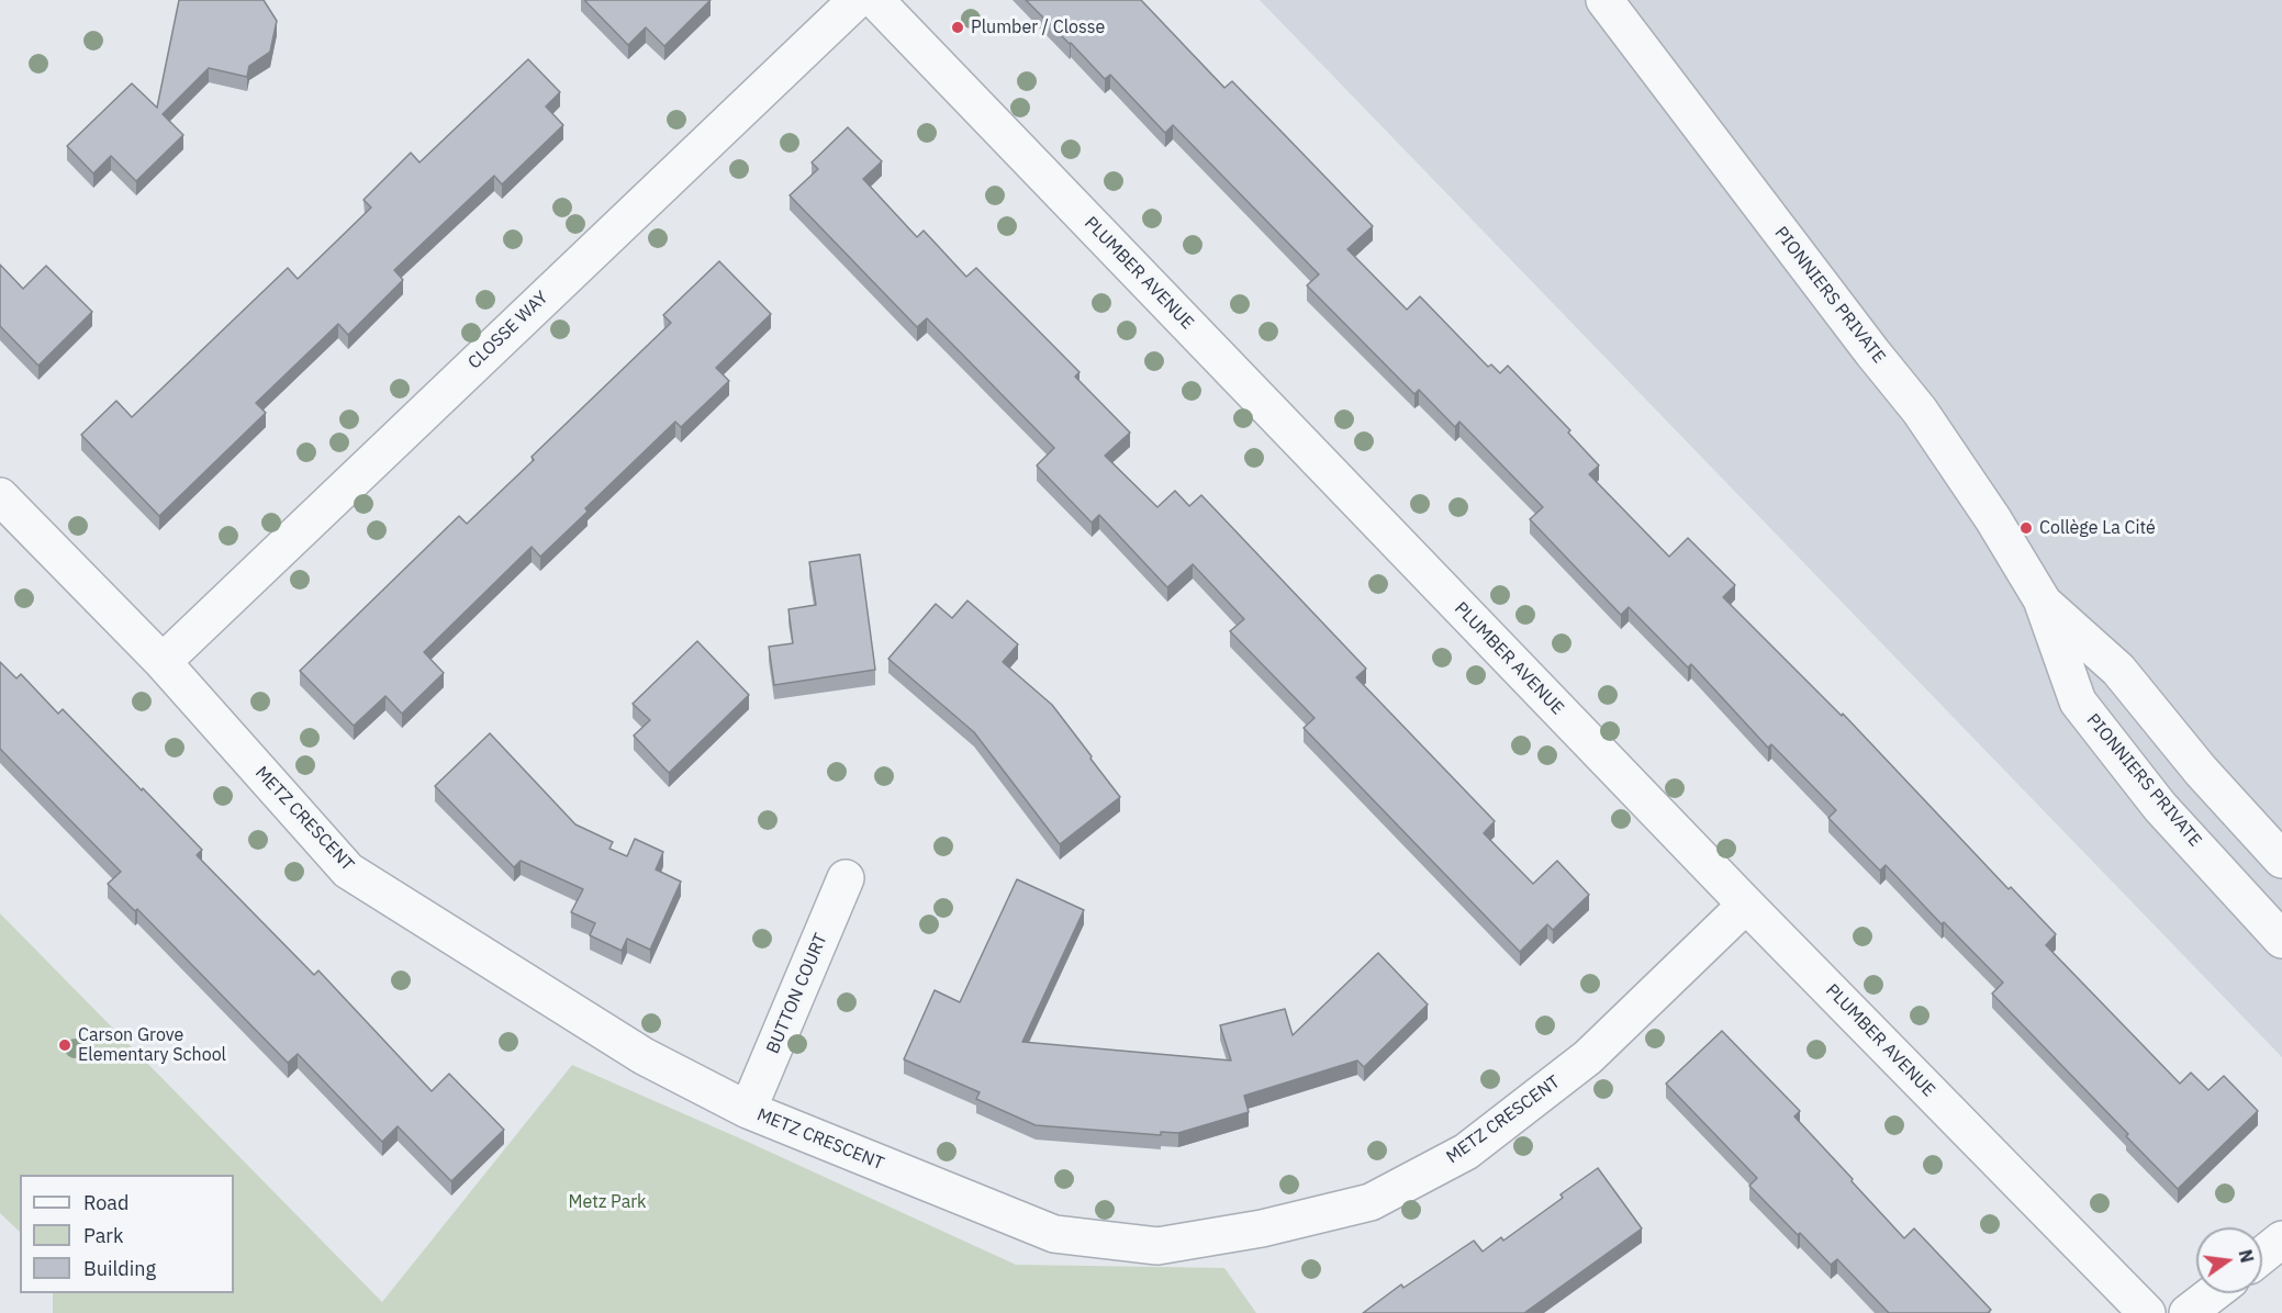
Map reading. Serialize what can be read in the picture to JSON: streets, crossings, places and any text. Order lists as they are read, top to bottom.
{
  "streets": {
    "street": [
      "PLUMBER AVENUE",
      "PIONNIERS PRIVATE",
      "CLOSSE WAY",
      "METZ CRESCENT",
      "BUTTON COURT"
    ]
  },
  "crossings": [
    ["PLUMBER AVENUE", "METZ CRESCENT"],
    ["CLOSSE WAY", "METZ CRESCENT"],
    ["METZ CRESCENT", "BUTTON COURT"]
  ],
  "parks": ["Metz Park"],
  "places": ["Plumber / Closse", "Collège La Cité", "Carson Grove Elementary School"],
  "legend": ["Road", "Park", "Building"],
  "north": "right"
}
